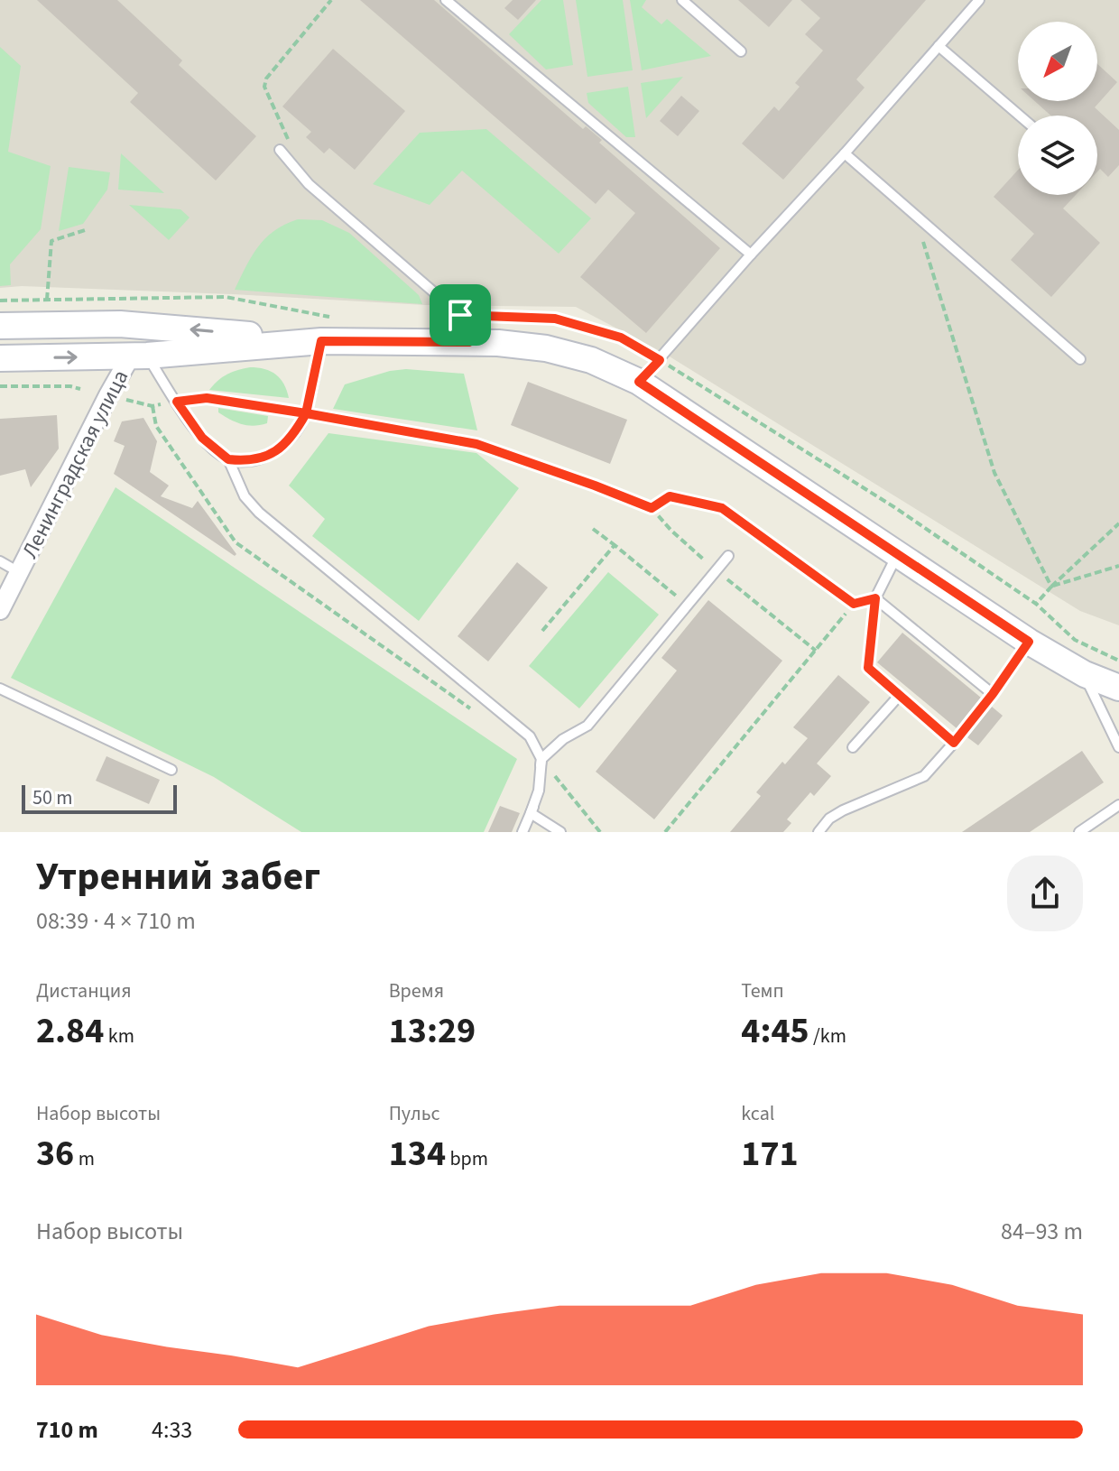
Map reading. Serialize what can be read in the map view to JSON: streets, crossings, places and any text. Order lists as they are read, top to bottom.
{
  "streets": {
    "street": ["Ленинградская улица"]
  },
  "scale_bar": "50 m",
  "north": "bottom left",
  "page": {
    "scale": "50 m",
    "heading": ["Утренний забег", "08:39 · 4 × 710 m"],
    "stats": [
      ["Дистанция", "2.84 km"],
      ["Время", "13:29"],
      ["Темп", "4:45 /km"],
      ["Набор высоты", "36 m"],
      ["Пульс", "134 bpm"],
      ["kcal", "171"]
    ],
    "chart": ["Набор высоты", "84–93 m"],
    "list": [
      {
        "name": "710 m",
        "note": "4:33"
      }
    ]
  }
}
